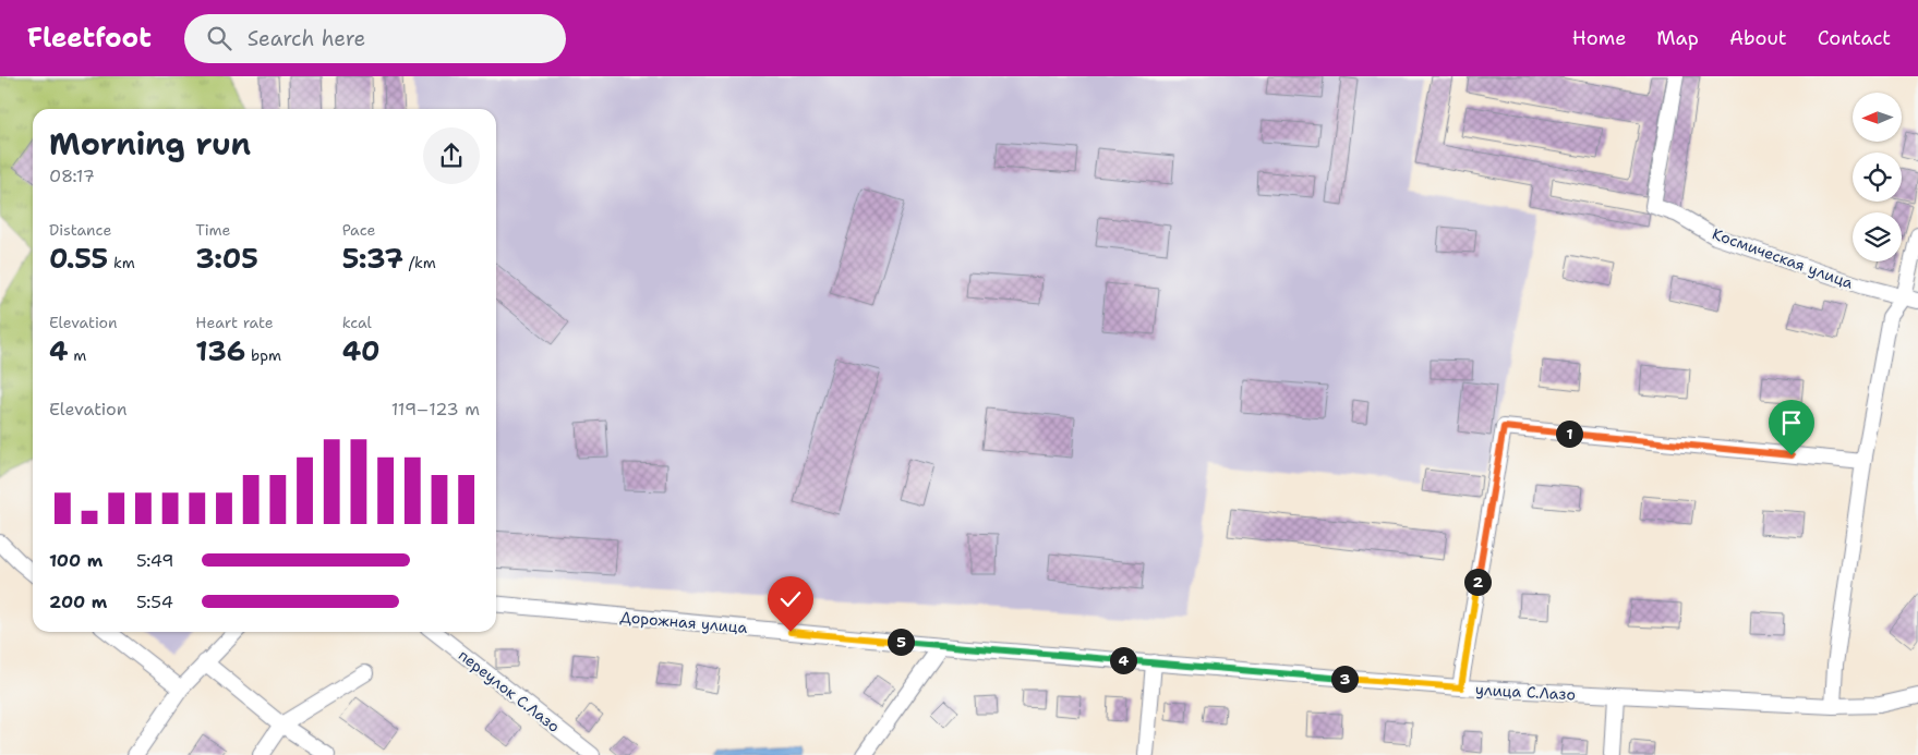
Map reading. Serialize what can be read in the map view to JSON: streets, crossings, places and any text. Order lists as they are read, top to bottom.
{
  "streets": {
    "street": [
      "Космическая улица",
      "Дорожная улица",
      "переулок С.Лазо",
      "улица С.Лазо"
    ]
  },
  "crossings": [
    ["Дорожная улица", "улица С.Лазо"]
  ],
  "north": "left",
  "page": {
    "header": "Fleetfoot",
    "search": "Search here",
    "nav": [
      "Home",
      "Map",
      "About",
      "Contact"
    ],
    "heading": ["Morning run", "08:17"],
    "stats": [
      ["Distance", "0.55 km"],
      ["Time", "3:05"],
      ["Pace", "5:37 /km"],
      ["Elevation", "4 m"],
      ["Heart rate", "136 bpm"],
      ["kcal", "40"]
    ],
    "chart": ["Elevation", "119–123 m"],
    "pins": [
      "1",
      "2",
      "5",
      "4",
      "3"
    ],
    "list": [
      {
        "name": "100 m",
        "note": "5:49"
      },
      {
        "name": "200 m",
        "note": "5:54"
      }
    ]
  }
}
